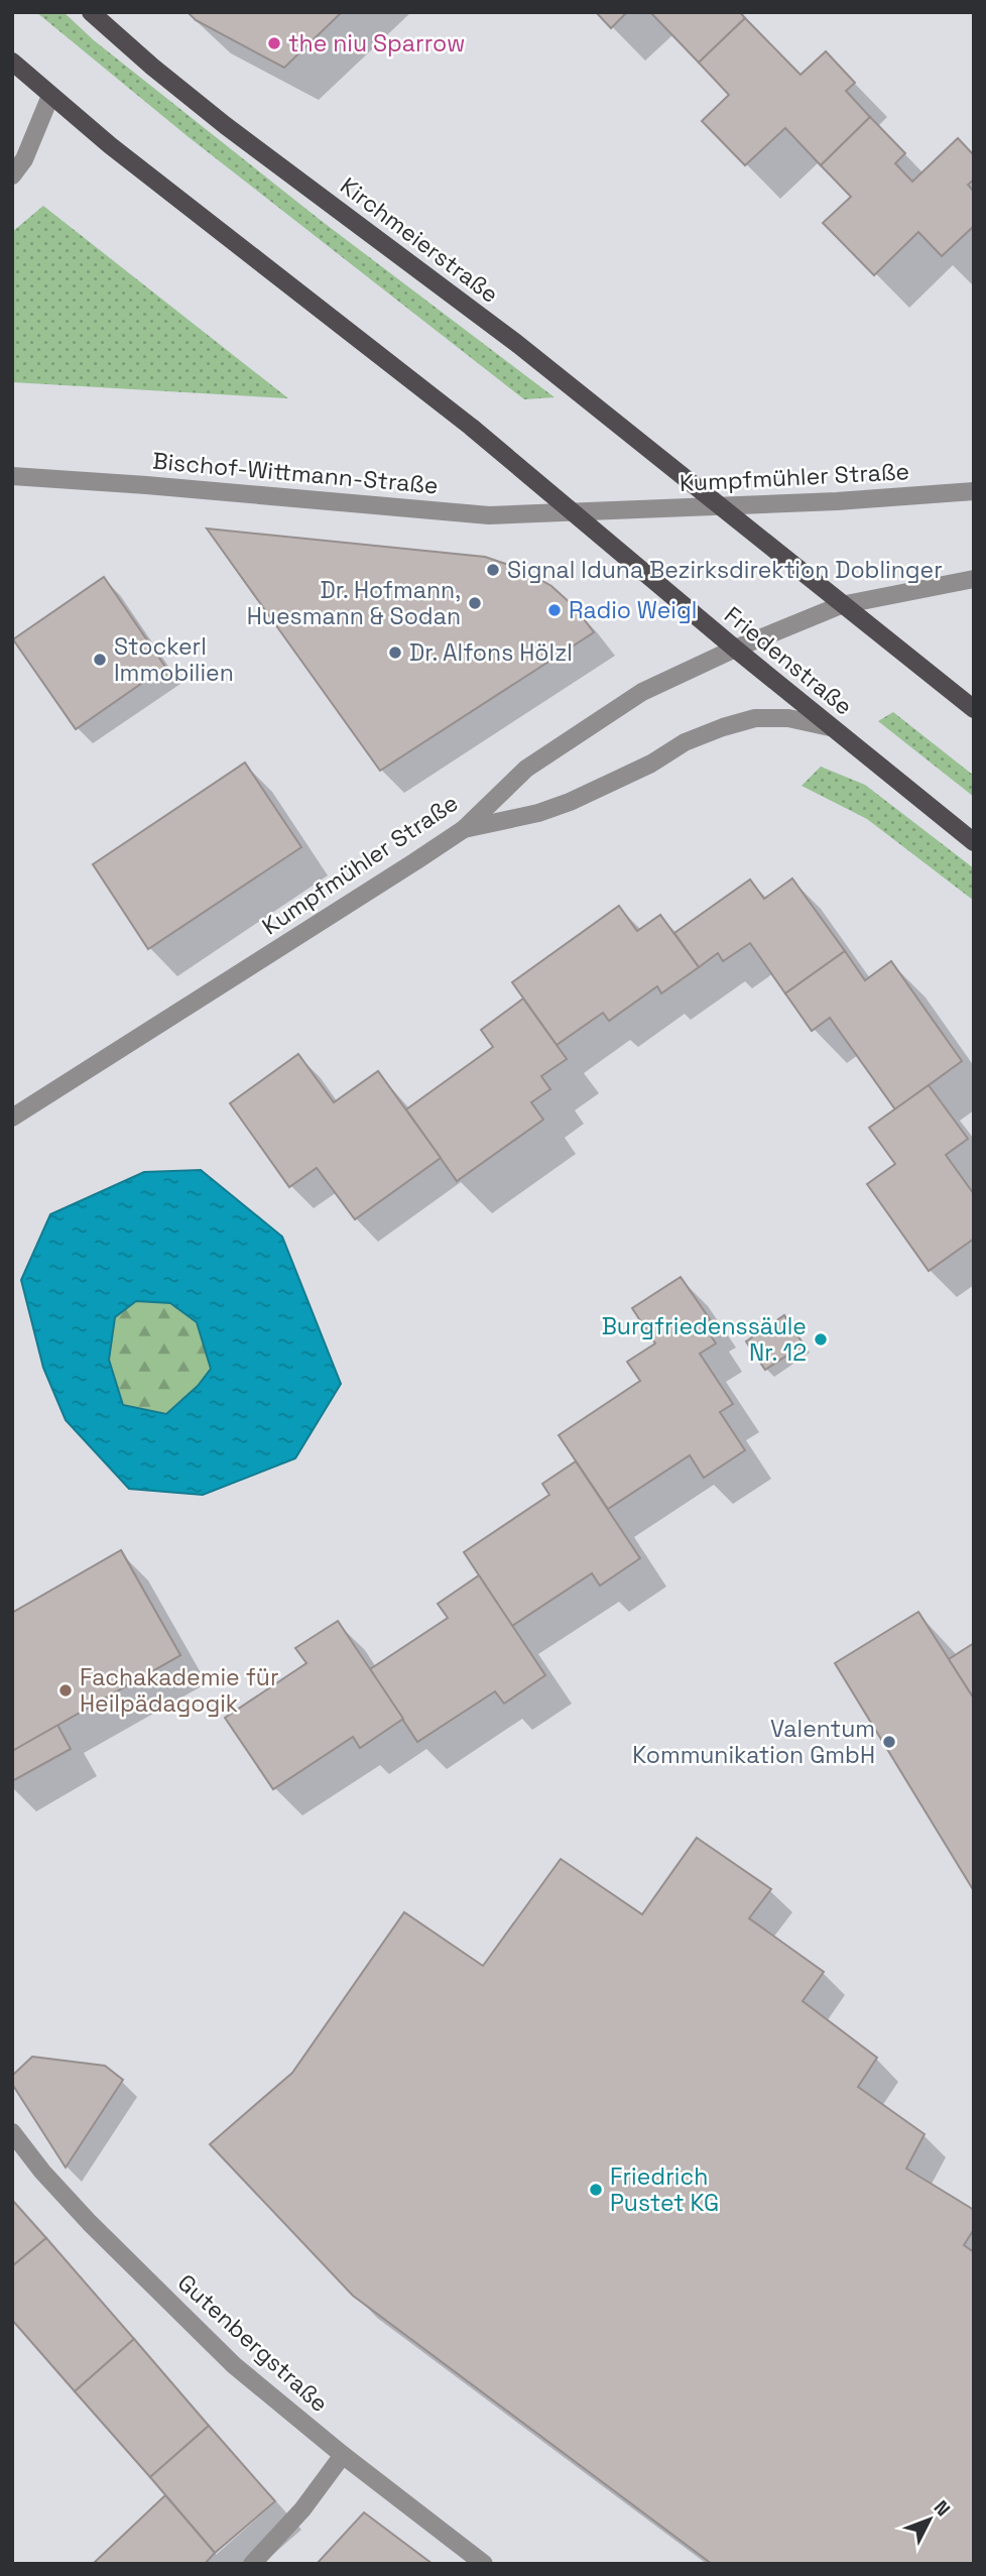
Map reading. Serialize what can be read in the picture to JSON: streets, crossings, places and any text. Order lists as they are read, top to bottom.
{
  "streets": {
    "main road": ["Kirchmeierstraße", "Friedenstraße"],
    "street": ["Bischof-Wittmann-Straße", "Kumpfmühler Straße", "Gutenbergstraße"]
  },
  "crossings": [
    ["Kirchmeierstraße", "Kumpfmühler Straße"],
    ["Bischof-Wittmann-Straße", "Kumpfmühler Straße"],
    ["Bischof-Wittmann-Straße", "Friedenstraße"],
    ["Kumpfmühler Straße", "Friedenstraße"]
  ],
  "places": [
    "the niu Sparrow",
    "Signal Iduna Bezirksdirektion Doblinger",
    "Dr. Hofmann, Huesmann & Sodan",
    "Radio Weigl",
    "Dr. Alfons Hölzl",
    "Stockerl Immobilien",
    "Burgfriedenssäule Nr. 12",
    "Fachakademie für Heilpädagogik",
    "Valentum Kommunikation GmbH",
    "Friedrich Pustet KG"
  ],
  "north": "top right"
}
